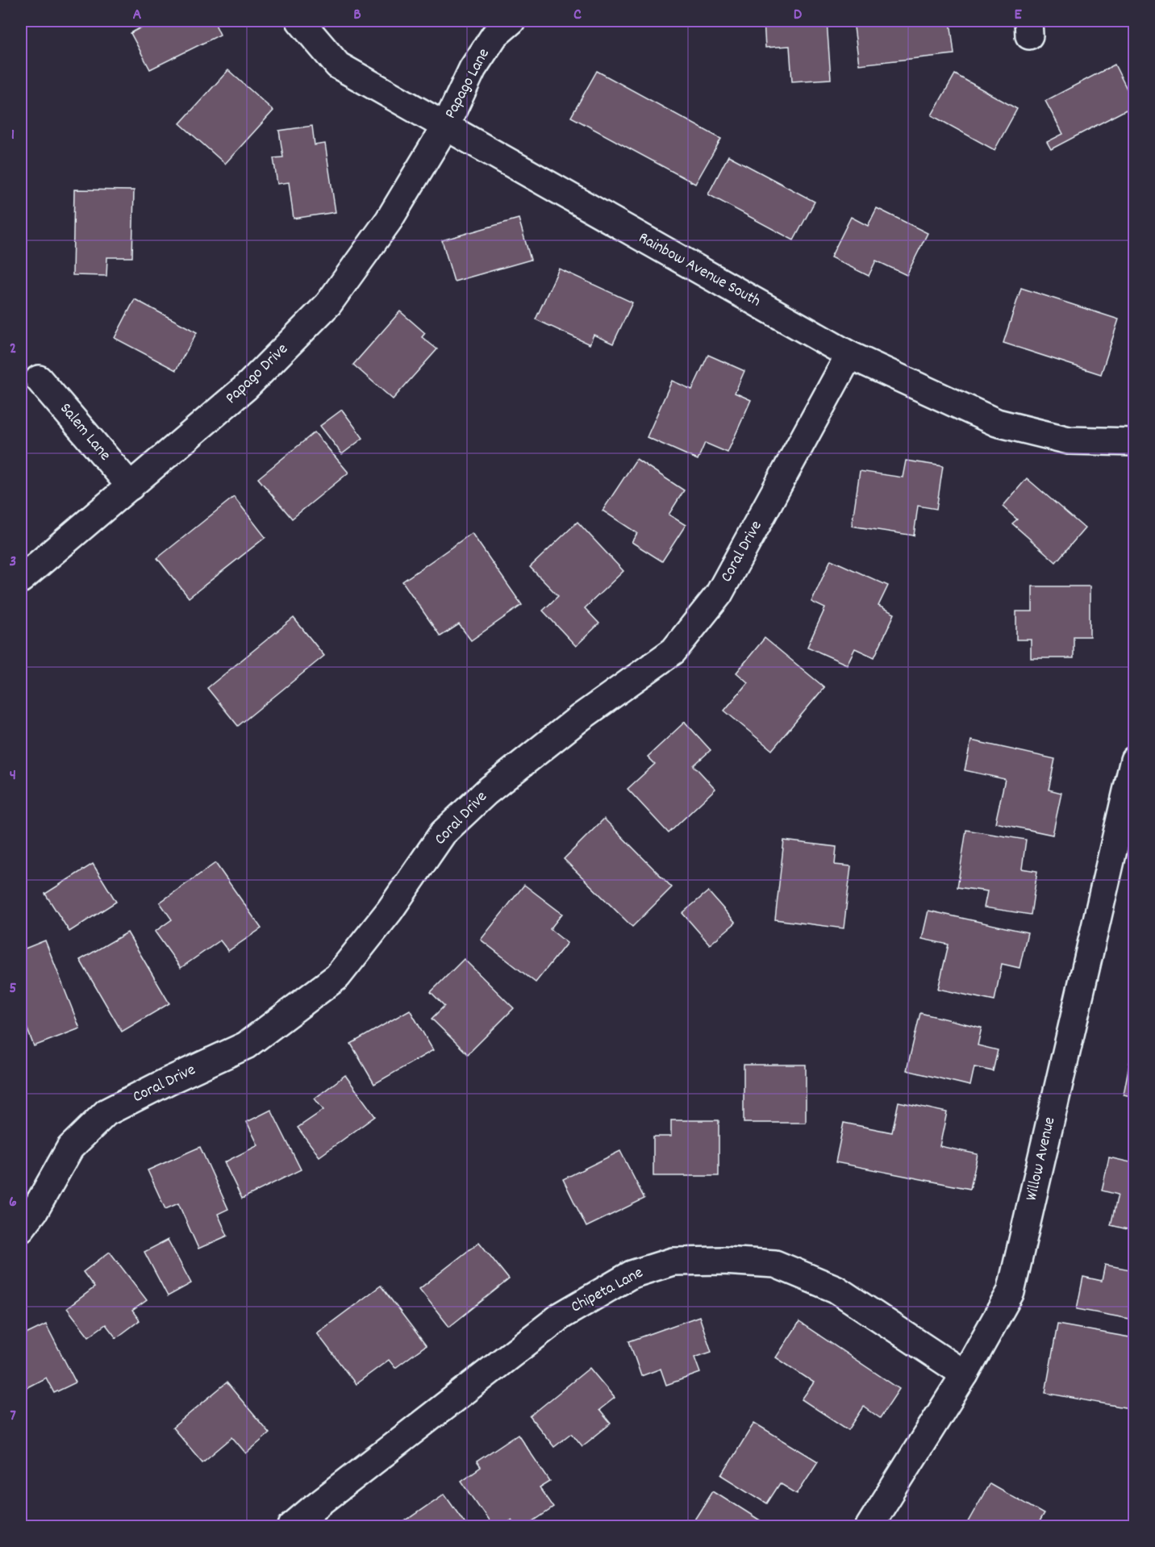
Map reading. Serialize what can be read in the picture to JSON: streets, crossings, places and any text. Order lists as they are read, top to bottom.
{
  "streets": {
    "street": [
      "Papago Lane",
      "Rainbow Avenue South",
      "Papago Drive",
      "Salem Lane",
      "Coral Drive",
      "Willow Avenue",
      "Chipeta Lane"
    ]
  },
  "crossings": [
    ["Papago Lane", "Rainbow Avenue South"],
    ["Papago Lane", "Papago Drive"],
    ["Rainbow Avenue South", "Papago Drive"],
    ["Rainbow Avenue South", "Coral Drive"],
    ["Papago Drive", "Salem Lane"],
    ["Willow Avenue", "Chipeta Lane"]
  ],
  "grid": {
    "columns": [
      "A",
      "B",
      "C",
      "D",
      "E"
    ],
    "rows": [
      "1",
      "2",
      "3",
      "4",
      "5",
      "6",
      "7"
    ]
  }
}
